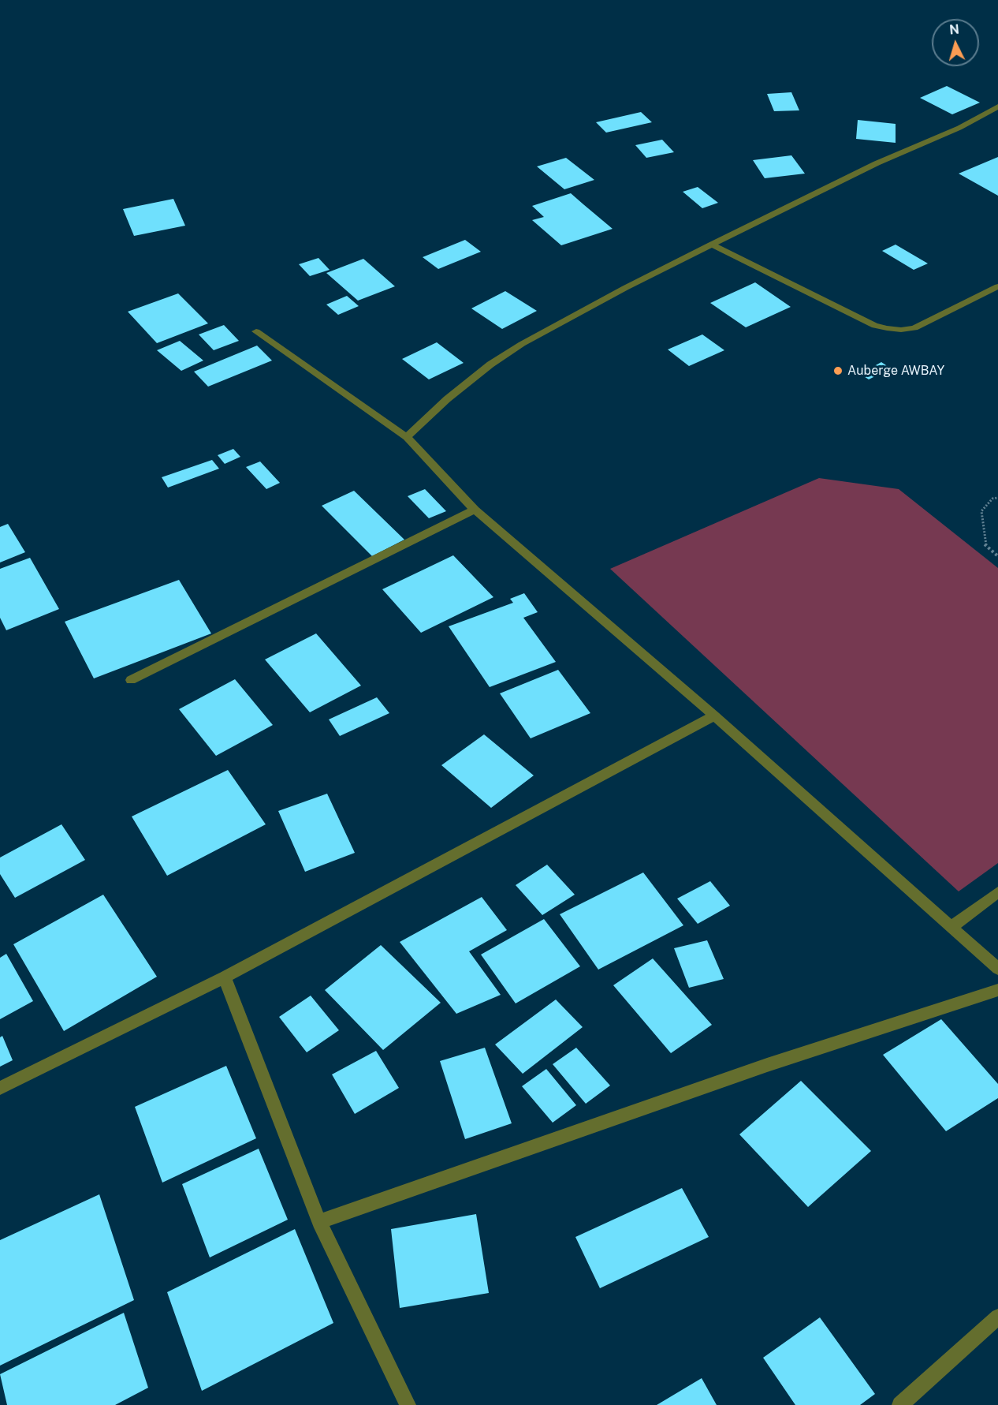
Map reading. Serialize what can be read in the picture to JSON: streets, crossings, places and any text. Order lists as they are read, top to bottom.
{
  "places": ["Auberge AWBAY"],
  "north": "top"
}
